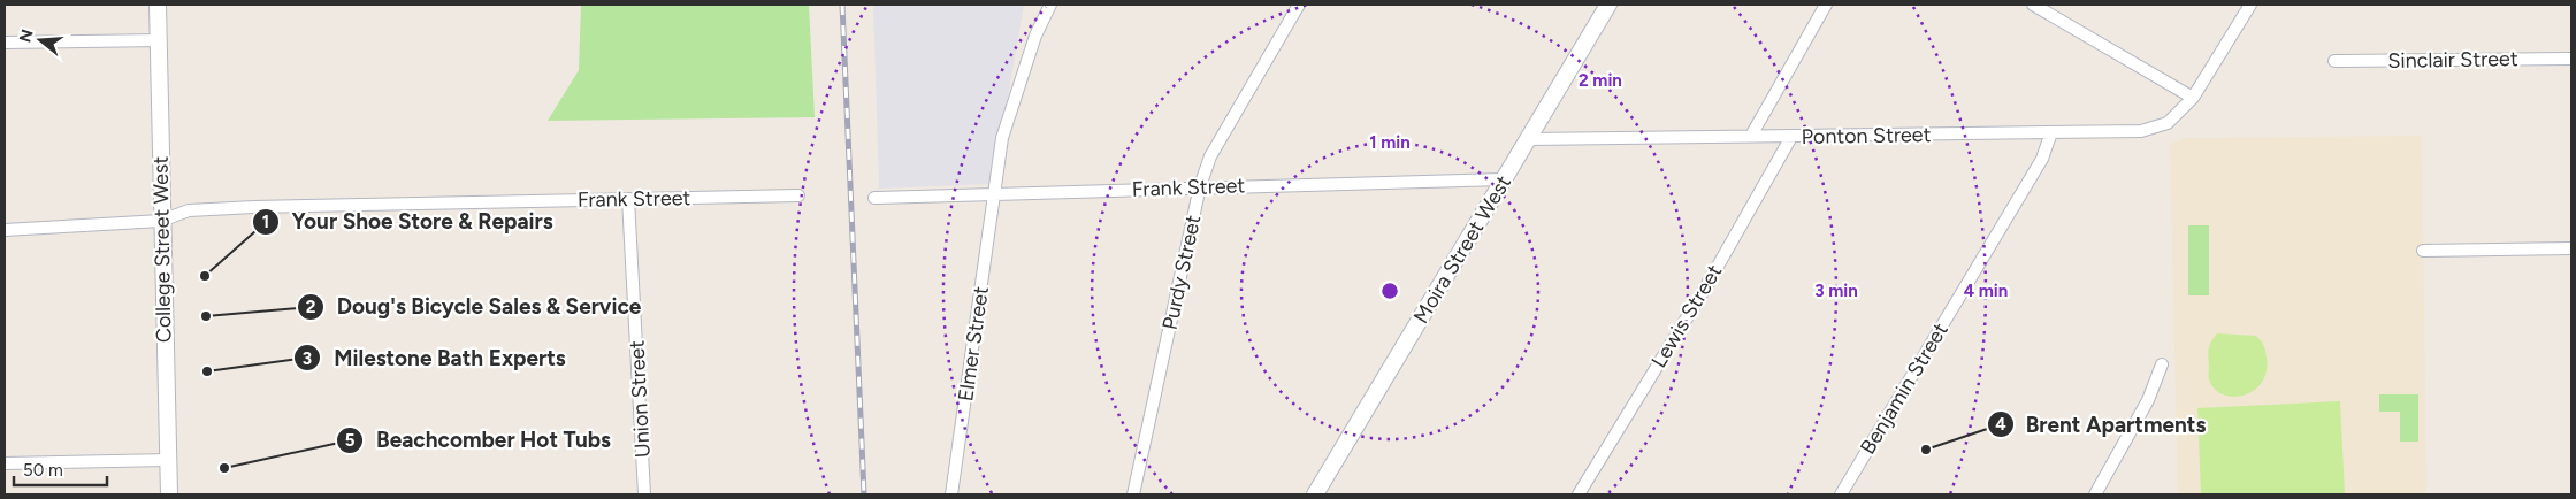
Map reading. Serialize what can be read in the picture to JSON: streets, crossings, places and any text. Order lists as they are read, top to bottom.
{
  "streets": {
    "main road": ["College Street West", "Moira Street West"],
    "street": [
      "Sinclair Street",
      "Ponton Street",
      "Frank Street",
      "Purdy Street",
      "Lewis Street",
      "Elmer Street",
      "Benjamin Street",
      "Union Street"
    ]
  },
  "crossings": [
    ["Ponton Street", "Moira Street West"],
    ["Ponton Street", "Lewis Street"],
    ["Ponton Street", "Benjamin Street"],
    ["Frank Street", "College Street West"],
    ["Frank Street", "Moira Street West"],
    ["Frank Street", "Purdy Street"],
    ["Frank Street", "Elmer Street"],
    ["Frank Street", "Union Street"]
  ],
  "places": [
    "Your Shoe Store & Repairs",
    "Doug's Bicycle Sales & Service",
    "Milestone Bath Experts",
    "Brent Apartments",
    "Beachcomber Hot Tubs"
  ],
  "scale_bar": "50 m",
  "north": "left",
  "rings": [
    "2 min",
    "1 min",
    "3 min",
    "4 min"
  ]
}
